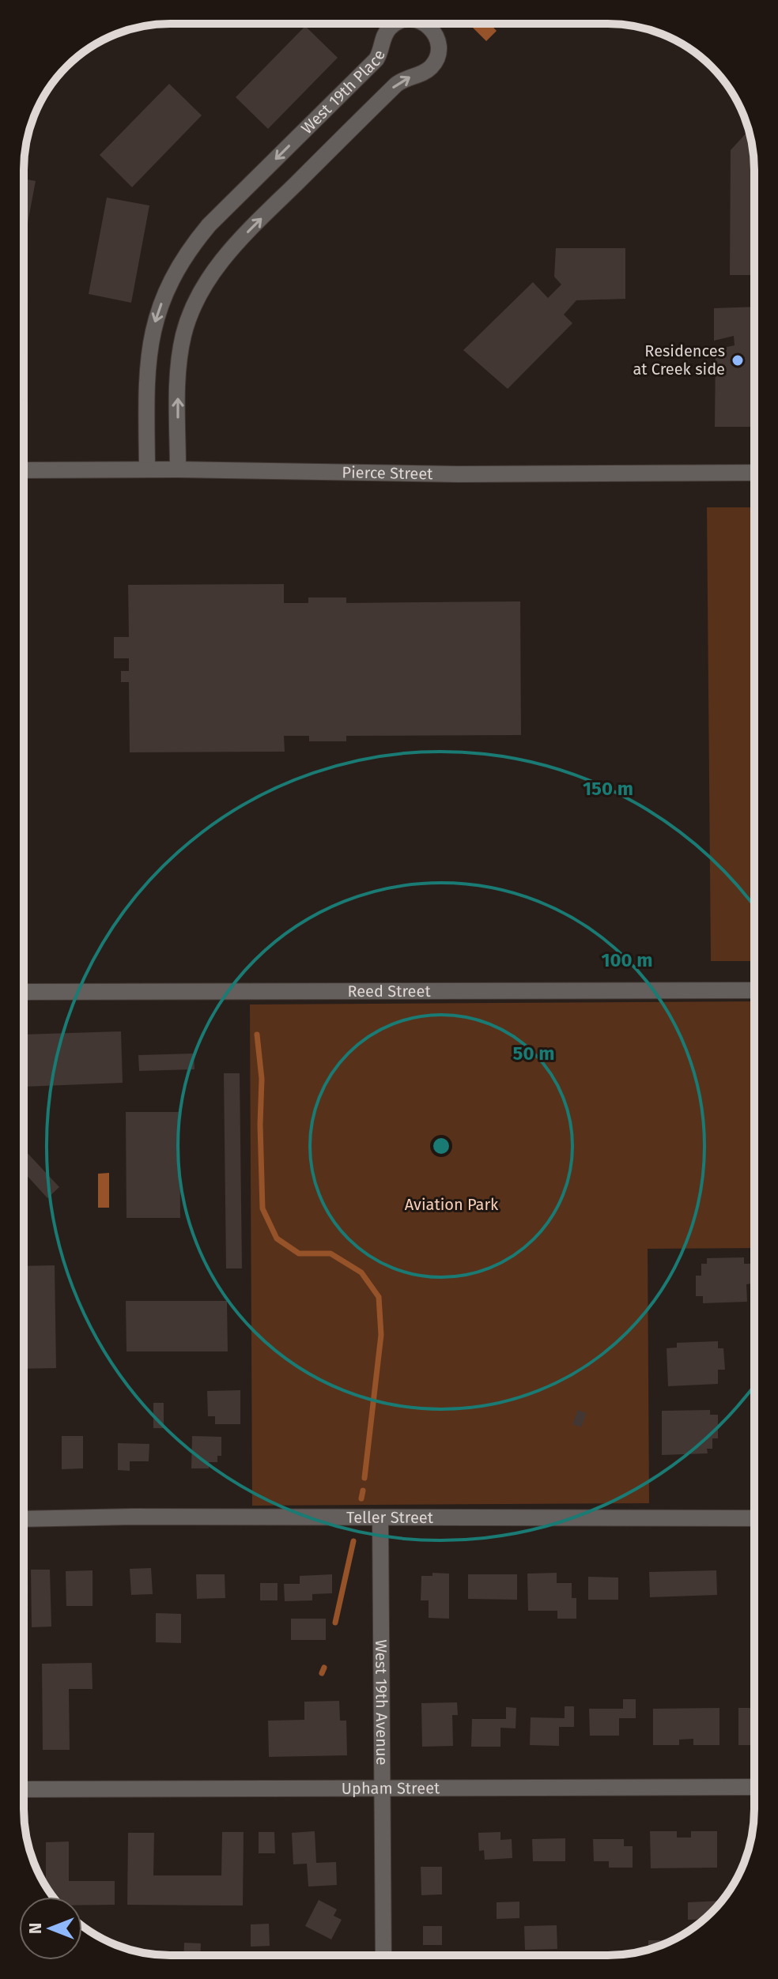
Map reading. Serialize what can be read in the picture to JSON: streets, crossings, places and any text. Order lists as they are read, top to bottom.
{
  "streets": {
    "street": [
      "West 19th Place",
      "Pierce Street",
      "Reed Street",
      "Teller Street",
      "West 19th Avenue",
      "Upham Street"
    ]
  },
  "crossings": [
    ["West 19th Place", "Pierce Street"],
    ["Teller Street", "West 19th Avenue"],
    ["West 19th Avenue", "Upham Street"]
  ],
  "parks": ["Aviation Park"],
  "places": ["Residences at Creek side"],
  "north": "left",
  "rings": ["150 m", "100 m", "50 m"]
}
